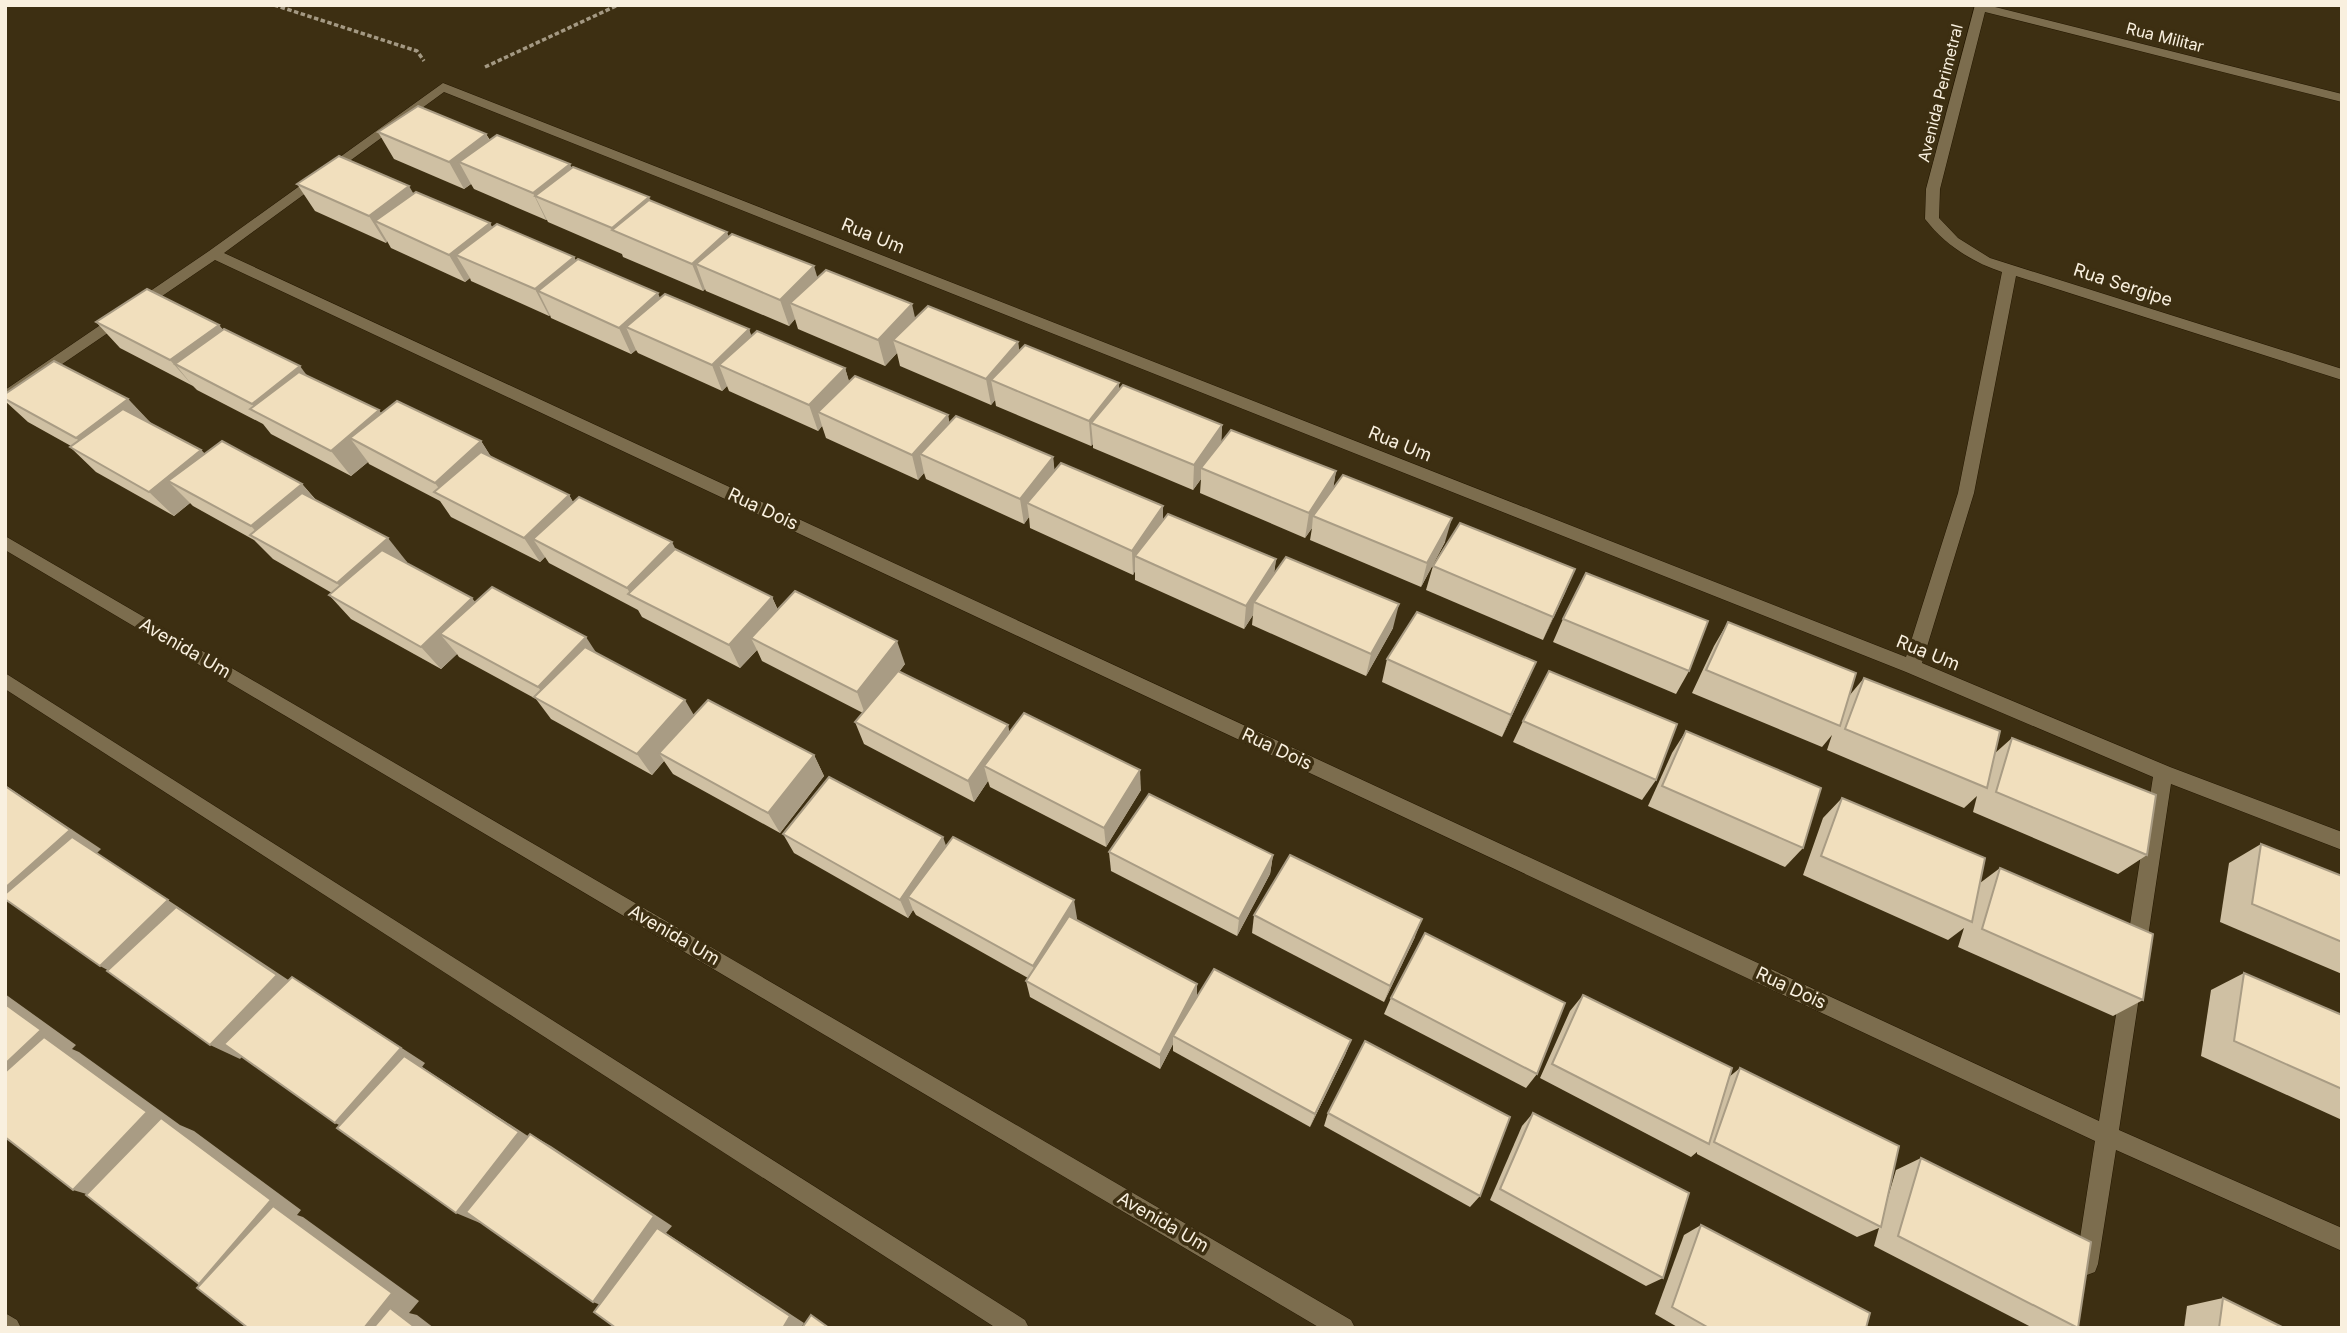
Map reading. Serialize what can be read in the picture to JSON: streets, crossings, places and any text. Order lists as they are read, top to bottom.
{
  "streets": {
    "street": [
      "Rua Militar",
      "Avenida Perimetral",
      "Rua Um",
      "Rua Sergipe",
      "Rua Dois",
      "Avenida Um"
    ]
  },
  "crossings": [
    ["Rua Militar", "Avenida Perimetral"],
    ["Avenida Perimetral", "Rua Sergipe"]
  ]
}
